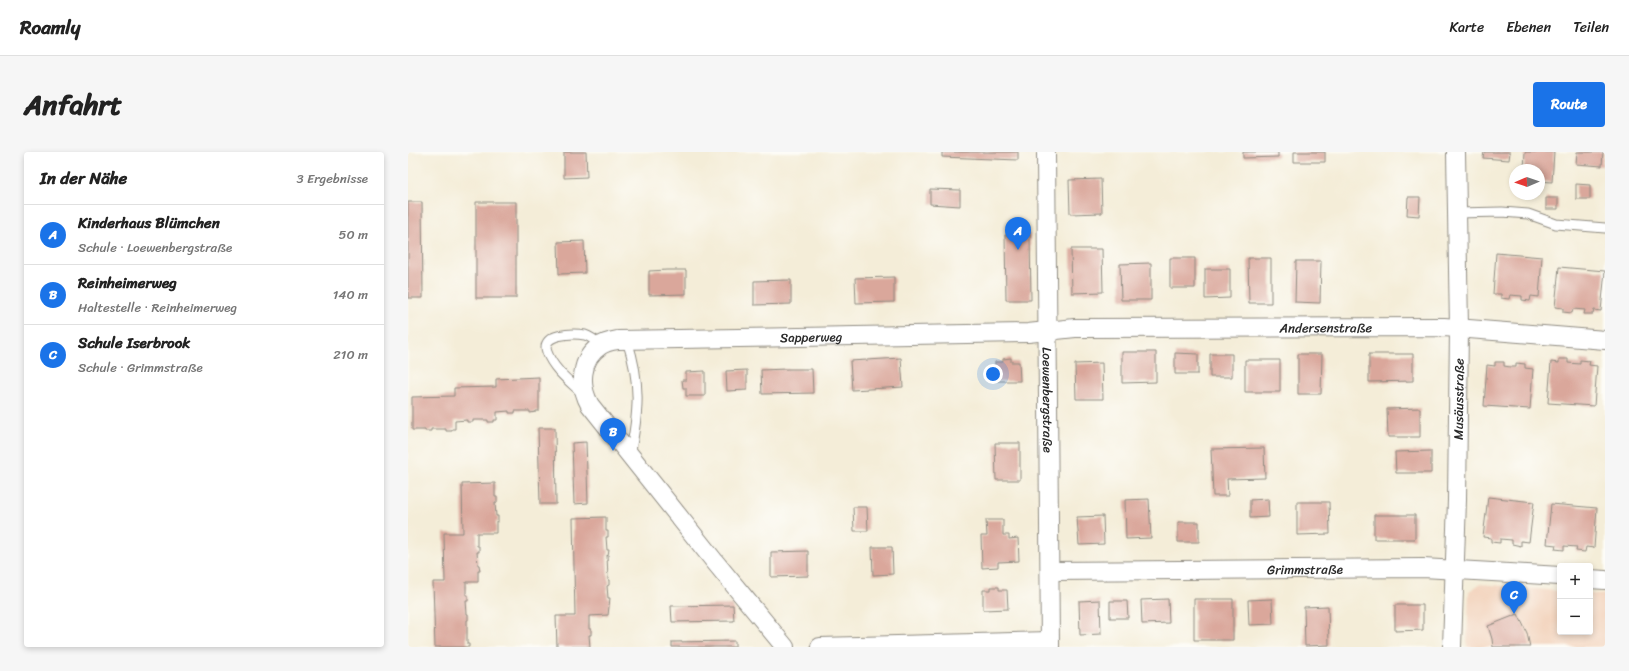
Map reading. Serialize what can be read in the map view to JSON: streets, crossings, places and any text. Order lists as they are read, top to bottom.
{
  "streets": {
    "street": [
      "Andersenstraße",
      "Sapperweg",
      "Loewenbergstraße",
      "Musäusstraße",
      "Grimmstraße"
    ]
  },
  "crossings": [
    ["Andersenstraße", "Sapperweg"],
    ["Andersenstraße", "Loewenbergstraße"],
    ["Andersenstraße", "Musäusstraße"],
    ["Sapperweg", "Loewenbergstraße"],
    ["Loewenbergstraße", "Grimmstraße"],
    ["Musäusstraße", "Grimmstraße"]
  ],
  "north": "left",
  "page": {
    "header": "Roamly",
    "nav": ["Karte", "Ebenen", "Teilen"],
    "title": "Anfahrt",
    "buttons": "Route",
    "heading": ["In der Nähe", "3 Ergebnisse"],
    "list": [
      {
        "mark": "A",
        "name": "Kinderhaus Blümchen",
        "note": "Schule · Loewenbergstraße",
        "value": "50 m"
      },
      {
        "mark": "B",
        "name": "Reinheimerweg",
        "note": "Haltestelle · Reinheimerweg",
        "value": "140 m"
      },
      {
        "mark": "C",
        "name": "Schule Iserbrook",
        "note": "Schule · Grimmstraße",
        "value": "210 m"
      }
    ],
    "pins": ["A", "B", "C"],
    "map_buttons": ["+", "−"]
  }
}
